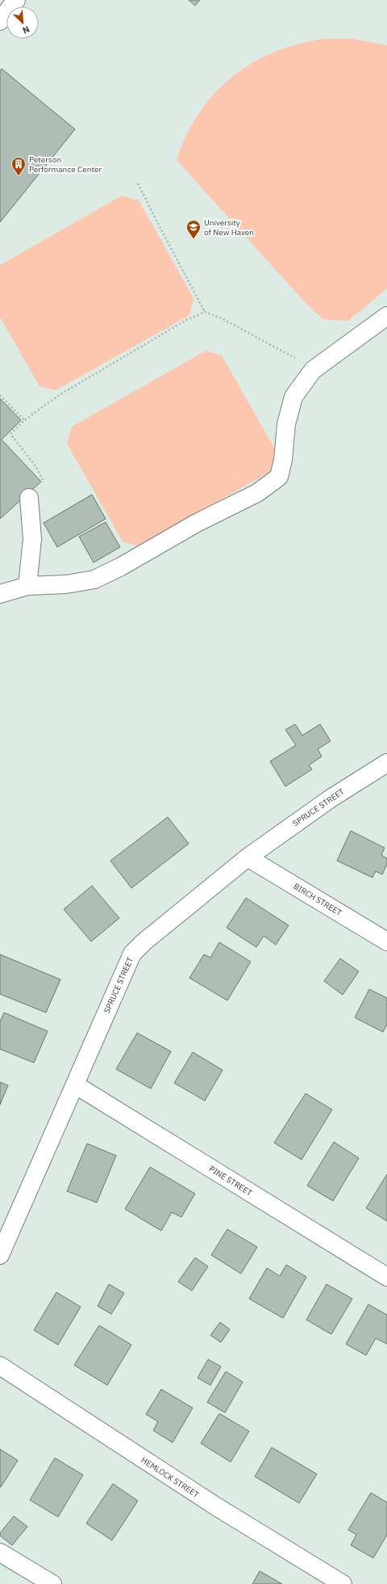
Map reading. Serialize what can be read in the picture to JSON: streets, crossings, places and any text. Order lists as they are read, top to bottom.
{
  "streets": {
    "street": [
      "SPRUCE STREET",
      "BIRCH STREET",
      "PINE STREET",
      "HEMLOCK STREET"
    ]
  },
  "crossings": [
    ["SPRUCE STREET", "BIRCH STREET"],
    ["SPRUCE STREET", "PINE STREET"]
  ],
  "places": {
    "building": ["Peterson Performance Center"],
    "school or university": ["University of New Haven"]
  },
  "north": "bottom right"
}
